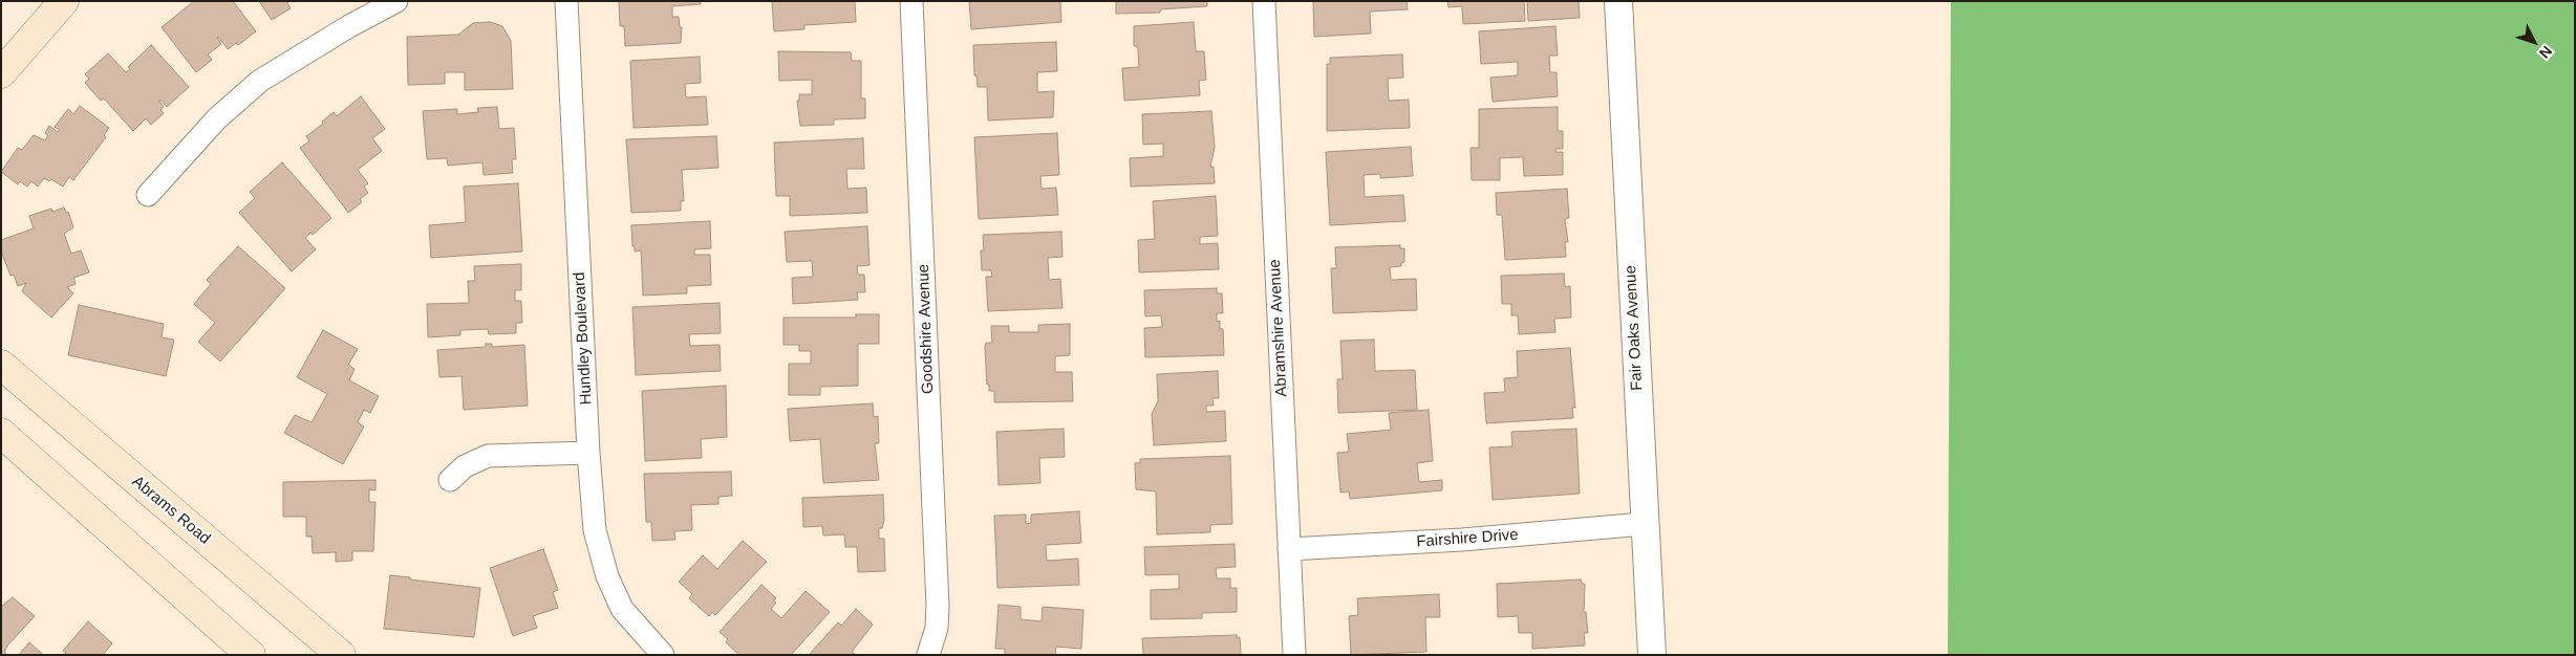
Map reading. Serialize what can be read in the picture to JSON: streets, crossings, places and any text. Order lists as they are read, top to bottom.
{
  "streets": {
    "main road": ["Abrams Road"],
    "street": [
      "Abramshire Avenue",
      "Fair Oaks Avenue",
      "Goodshire Avenue",
      "Hundley Boulevard",
      "Fairshire Drive"
    ]
  },
  "crossings": [
    ["Abramshire Avenue", "Fairshire Drive"],
    ["Fair Oaks Avenue", "Fairshire Drive"]
  ],
  "north": "bottom right"
}
